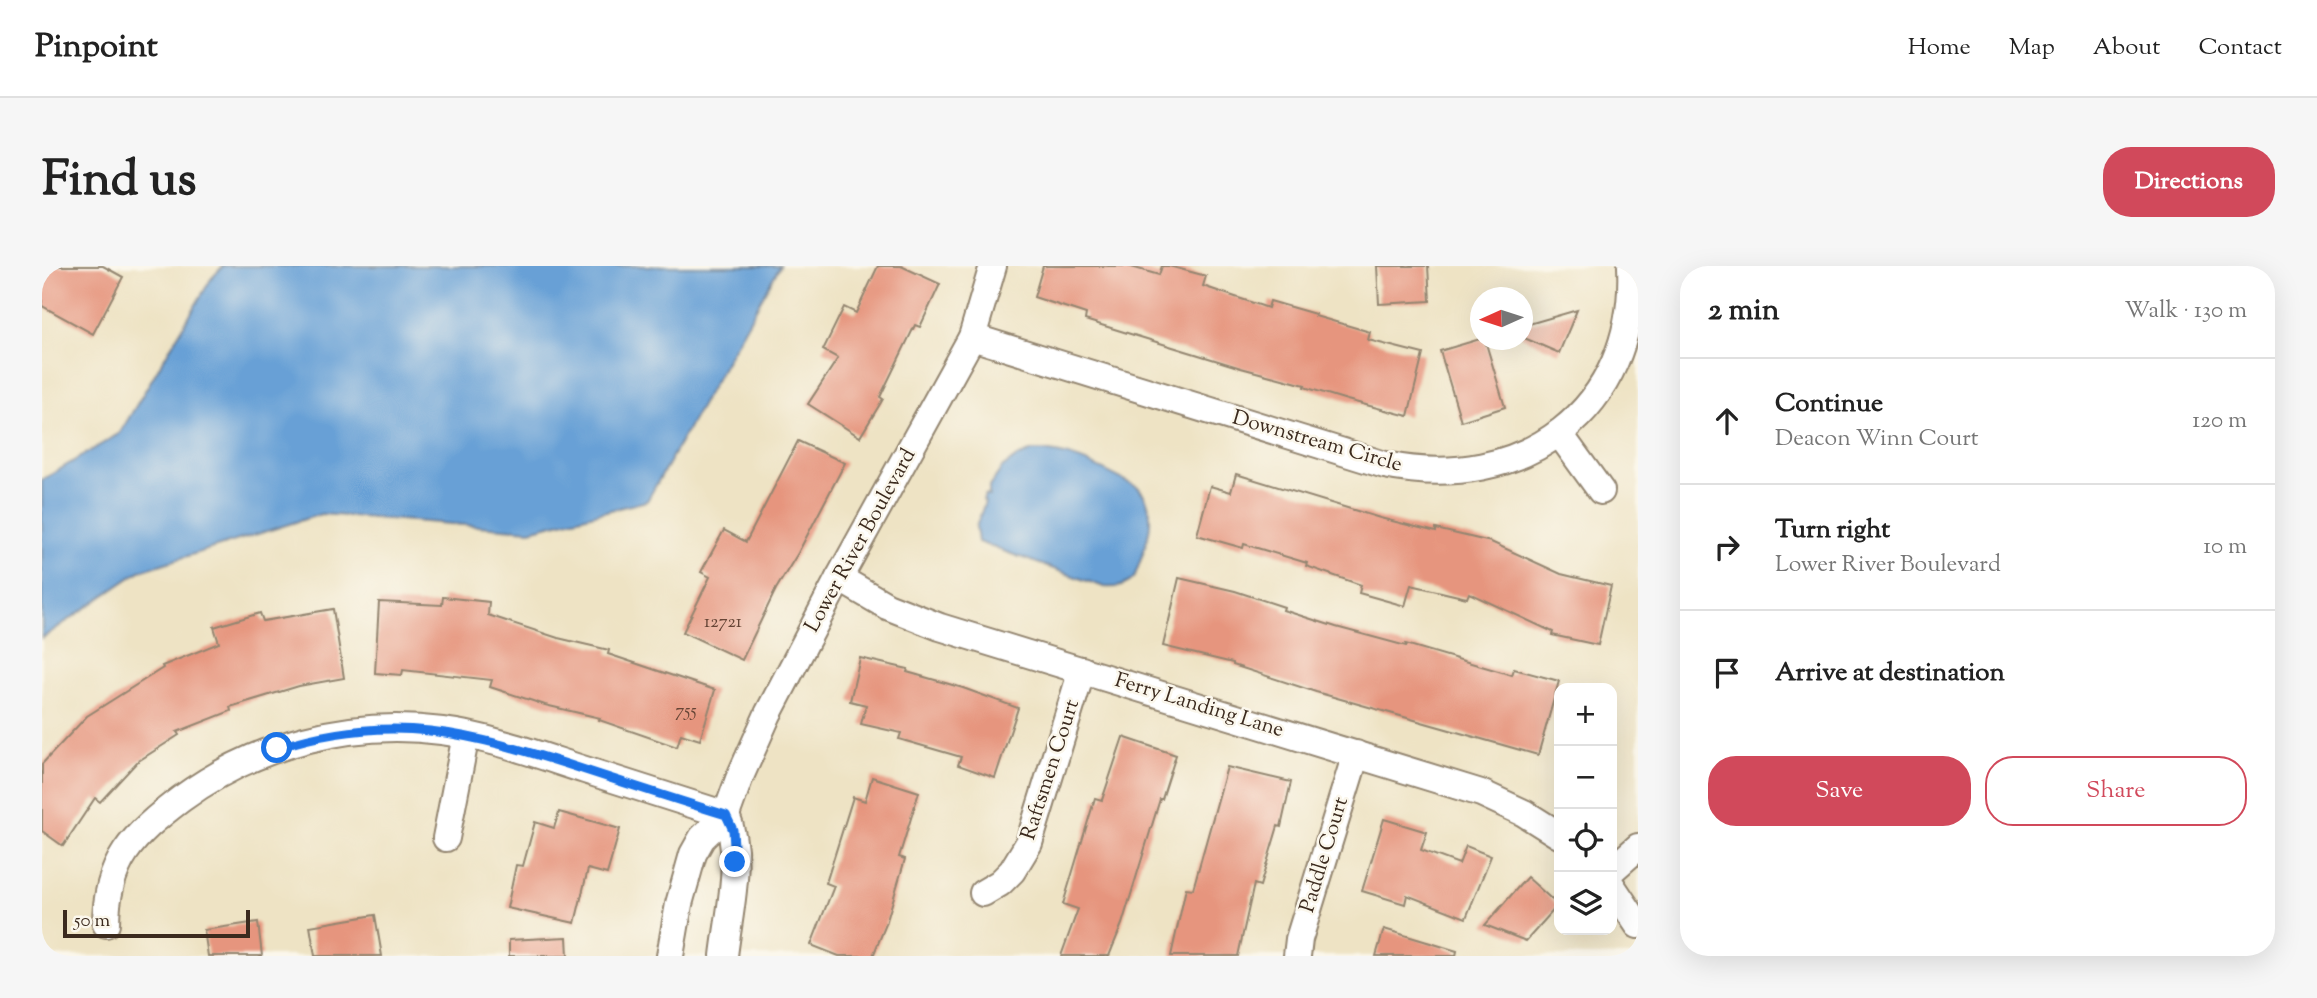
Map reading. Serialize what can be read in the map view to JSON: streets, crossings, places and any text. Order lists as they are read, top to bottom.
{
  "streets": {
    "street": [
      "Downstream Circle",
      "Lower River Boulevard",
      "Ferry Landing Lane",
      "Raftsmen Court",
      "Paddle Court"
    ]
  },
  "crossings": [
    ["Downstream Circle", "Lower River Boulevard"],
    ["Lower River Boulevard", "Ferry Landing Lane"],
    ["Ferry Landing Lane", "Raftsmen Court"],
    ["Ferry Landing Lane", "Paddle Court"]
  ],
  "house_numbers": ["12721", "755"],
  "scale_bar": "50 m",
  "north": "left",
  "page": {
    "header": "Pinpoint",
    "nav": [
      "Home",
      "Map",
      "About",
      "Contact"
    ],
    "title": "Find us",
    "buttons": [
      "Directions",
      ["Save", "Share"]
    ],
    "heading": ["2 min", "Walk · 130 m"],
    "list": [
      ["Continue", "Deacon Winn Court", "120 m"],
      ["Turn right", "Lower River Boulevard", "10 m"],
      "Arrive at destination"
    ],
    "map_buttons": ["+", "−"],
    "scale": "50 m"
  }
}
